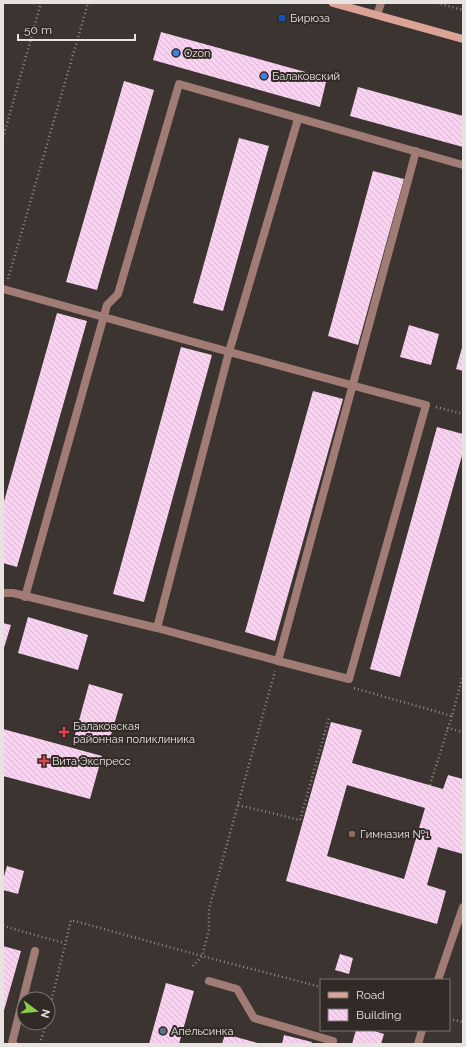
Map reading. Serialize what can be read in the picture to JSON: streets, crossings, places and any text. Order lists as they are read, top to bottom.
{
  "places": {
    "transit": ["Бирюза"],
    "other": [
      "Ozon",
      "Балаковский",
      "Гимназия №1",
      "Апельсинка"
    ],
    "health": ["Балаковская районная поликлиника", "Вита Экспресс"]
  },
  "legend": ["Road", "Building"],
  "scale_bar": "50 m",
  "north": "right"
}
